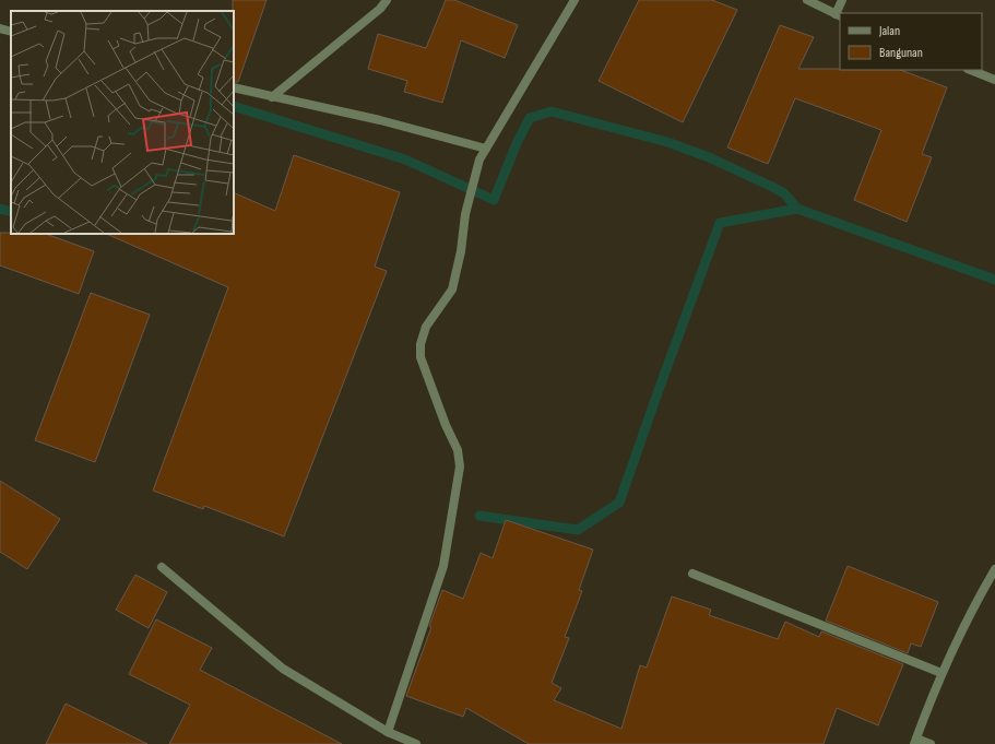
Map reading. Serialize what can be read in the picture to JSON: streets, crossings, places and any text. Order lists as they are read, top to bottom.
{
  "legend": ["Jalan", "Bangunan"]
}
